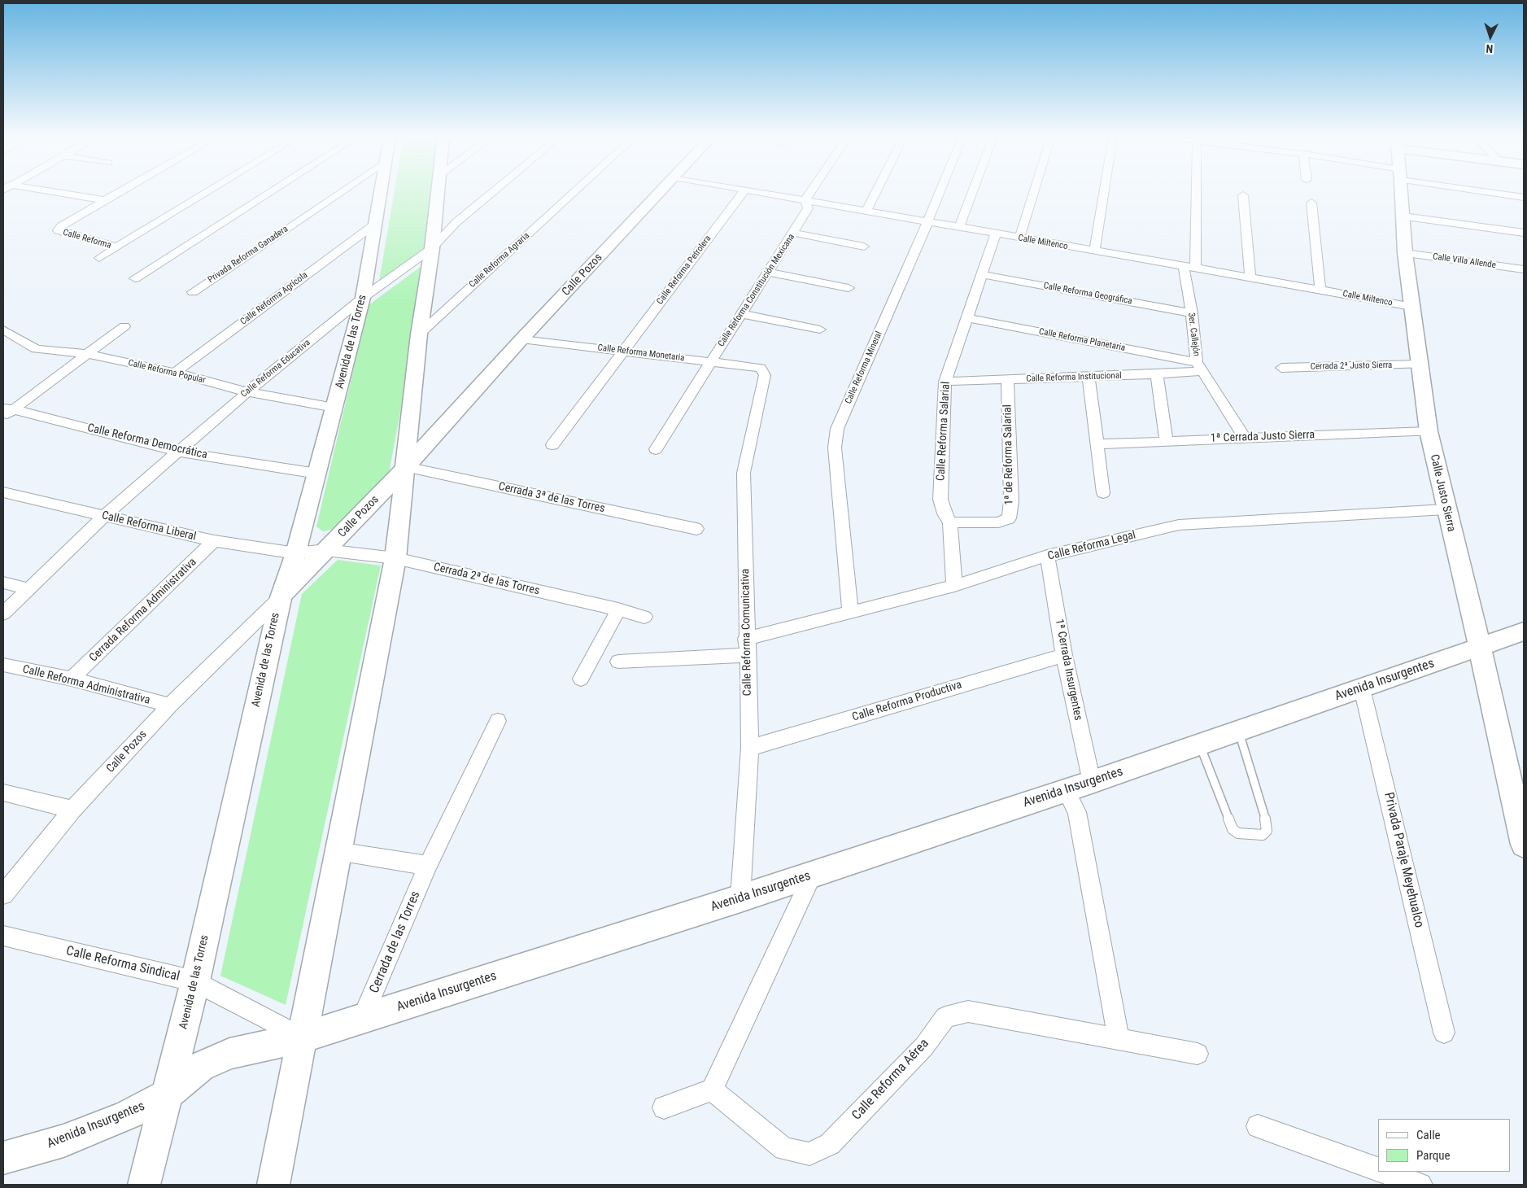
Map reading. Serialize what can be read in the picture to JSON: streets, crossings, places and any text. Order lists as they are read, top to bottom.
{
  "streets": {
    "street": [
      "Calle Reforma",
      "Calle Miltenco",
      "Privada Reforma Ganadera",
      "Calle Reforma Agraria",
      "Calle Villa Allende",
      "Calle Reforma Petrolera",
      "Calle Pozos",
      "Calle Reforma Constitución Mexicana",
      "Calle Reforma Geográfica",
      "Calle Reforma Agrícola",
      "3er. Callejón",
      "Calle Reforma Planetaria",
      "Avenida de las Torres",
      "Calle Reforma Monetaria",
      "Cerrada 2ª Justo Sierra",
      "Calle Reforma Mineral",
      "Calle Reforma Educativa",
      "Calle Reforma Popular",
      "Calle Reforma Institucional",
      "Calle Reforma Salarial",
      "1ª Cerrada Justo Sierra",
      "Calle Reforma Democrática",
      "1ª de Reforma Salarial",
      "Calle Justo Sierra",
      "Cerrada 3ª de las Torres",
      "Calle Reforma Liberal",
      "Calle Reforma Legal",
      "Cerrada 2ª de las Torres",
      "Cerrada Reforma Administrativa",
      "Calle Reforma Comunicativa",
      "1ª Cerrada Insurgentes",
      "Avenida Insurgentes",
      "Calle Reforma Administrativa",
      "Calle Reforma Productiva",
      "Privada Paraje Meyehualco",
      "Cerrada de las Torres",
      "Calle Reforma Sindical",
      "Calle Reforma Aérea"
    ]
  },
  "crossings": [
    ["Calle Miltenco", "Calle Reforma Constitución Mexicana"],
    ["Calle Miltenco", "3er. Callejón"],
    ["Calle Miltenco", "Calle Reforma Mineral"],
    ["Calle Miltenco", "Calle Reforma Salarial"],
    ["Calle Miltenco", "Calle Justo Sierra"],
    ["Calle Villa Allende", "Calle Justo Sierra"],
    ["Calle Reforma Petrolera", "Calle Reforma Monetaria"],
    ["Calle Pozos", "Avenida de las Torres"],
    ["Calle Pozos", "Calle Reforma Monetaria"],
    ["Calle Pozos", "Cerrada 3ª de las Torres"],
    ["Calle Pozos", "Calle Reforma Liberal"],
    ["Calle Pozos", "Cerrada 2ª de las Torres"],
    ["Calle Pozos", "Calle Reforma Administrativa"],
    ["Calle Reforma Constitución Mexicana", "Calle Reforma Monetaria"],
    ["Calle Reforma Geográfica", "3er. Callejón"],
    ["Calle Reforma Geográfica", "Calle Reforma Salarial"],
    ["Calle Reforma Agrícola", "Avenida de las Torres"],
    ["Calle Reforma Agrícola", "Calle Reforma Popular"],
    ["3er. Callejón", "Calle Reforma Planetaria"],
    ["3er. Callejón", "Calle Reforma Institucional"],
    ["3er. Callejón", "1ª Cerrada Justo Sierra"],
    ["Calle Reforma Planetaria", "Calle Reforma Institucional"],
    ["Calle Reforma Planetaria", "Calle Reforma Salarial"],
    ["Avenida de las Torres", "Calle Reforma Educativa"],
    ["Avenida de las Torres", "Calle Reforma Popular"],
    ["Avenida de las Torres", "Calle Reforma Democrática"],
    ["Avenida de las Torres", "Calle Reforma Liberal"],
    ["Avenida de las Torres", "Avenida Insurgentes"],
    ["Avenida de las Torres", "Calle Reforma Sindical"],
    ["Calle Reforma Monetaria", "Calle Reforma Comunicativa"],
    ["Cerrada 2ª Justo Sierra", "Calle Justo Sierra"],
    ["Calle Reforma Mineral", "Calle Reforma Legal"],
    ["Calle Reforma Educativa", "Calle Reforma Popular"],
    ["Calle Reforma Educativa", "Calle Reforma Democrática"],
    ["Calle Reforma Educativa", "Calle Reforma Liberal"],
    ["Calle Reforma Institucional", "Calle Reforma Salarial"],
    ["Calle Reforma Institucional", "1ª de Reforma Salarial"],
    ["Calle Reforma Salarial", "1ª de Reforma Salarial"],
    ["Calle Reforma Salarial", "Calle Reforma Legal"],
    ["1ª Cerrada Justo Sierra", "Calle Justo Sierra"],
    ["Calle Justo Sierra", "Calle Reforma Legal"],
    ["Calle Justo Sierra", "Avenida Insurgentes"],
    ["Calle Reforma Liberal", "Cerrada 2ª de las Torres"],
    ["Calle Reforma Liberal", "Cerrada Reforma Administrativa"],
    ["Calle Reforma Legal", "Calle Reforma Comunicativa"],
    ["Calle Reforma Legal", "1ª Cerrada Insurgentes"],
    ["Cerrada Reforma Administrativa", "Calle Reforma Administrativa"],
    ["Calle Reforma Comunicativa", "Avenida Insurgentes"],
    ["Calle Reforma Comunicativa", "Calle Reforma Productiva"],
    ["1ª Cerrada Insurgentes", "Avenida Insurgentes"],
    ["1ª Cerrada Insurgentes", "Calle Reforma Productiva"],
    ["Avenida Insurgentes", "Privada Paraje Meyehualco"],
    ["Avenida Insurgentes", "Cerrada de las Torres"],
    ["Avenida Insurgentes", "Calle Reforma Sindical"]
  ],
  "legend": ["Calle", "Parque"],
  "north": "bottom"
}
